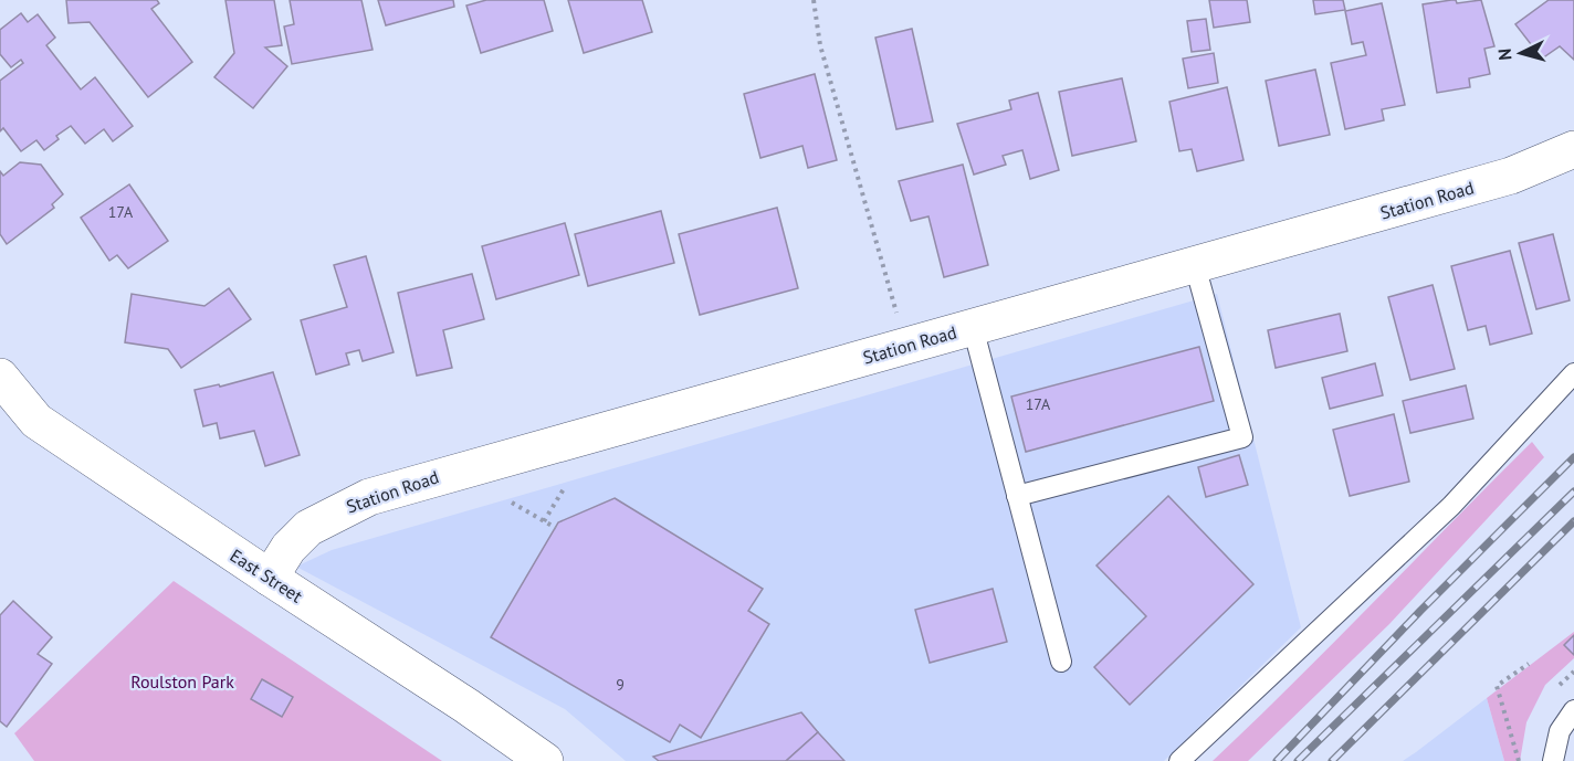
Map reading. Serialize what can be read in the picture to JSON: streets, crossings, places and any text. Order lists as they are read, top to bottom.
{
  "streets": {
    "street": ["Station Road", "East Street"]
  },
  "crossings": [
    ["Station Road", "East Street"]
  ],
  "parks": ["Roulston Park"],
  "house_numbers": ["17A", "17A", "9"],
  "north": "left"
}
